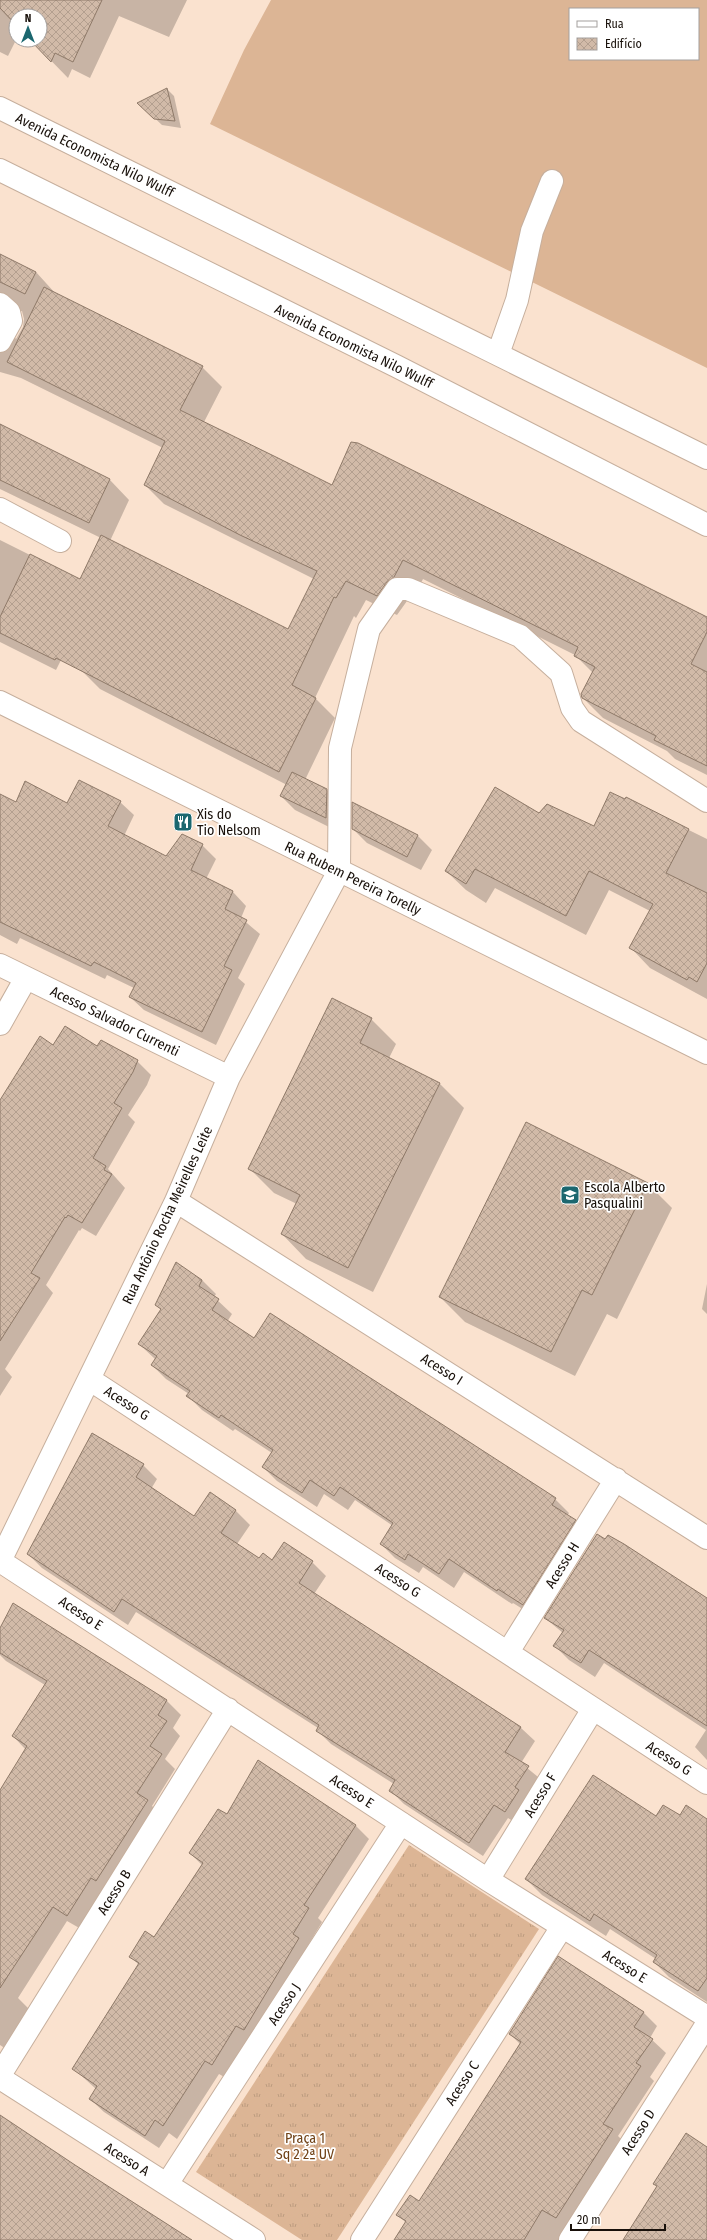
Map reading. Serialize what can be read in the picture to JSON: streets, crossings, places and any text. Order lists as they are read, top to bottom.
{
  "streets": {
    "street": [
      "Avenida Economista Nilo Wulff",
      "Rua Rubem Pereira Torelly",
      "Acesso Salvador Currenti",
      "Rua Antônio Rocha Meirelles Leite",
      "Acesso I",
      "Acesso G",
      "Acesso H",
      "Acesso E",
      "Acesso F",
      "Acesso B",
      "Acesso J",
      "Acesso C",
      "Acesso D",
      "Acesso A"
    ]
  },
  "crossings": [
    ["Rua Rubem Pereira Torelly", "Rua Antônio Rocha Meirelles Leite"],
    ["Acesso Salvador Currenti", "Rua Antônio Rocha Meirelles Leite"],
    ["Rua Antônio Rocha Meirelles Leite", "Acesso I"],
    ["Rua Antônio Rocha Meirelles Leite", "Acesso G"],
    ["Rua Antônio Rocha Meirelles Leite", "Acesso E"],
    ["Acesso I", "Acesso H"],
    ["Acesso G", "Acesso H"],
    ["Acesso G", "Acesso F"],
    ["Acesso E", "Acesso F"],
    ["Acesso E", "Acesso B"],
    ["Acesso E", "Acesso J"],
    ["Acesso E", "Acesso C"],
    ["Acesso J", "Acesso A"]
  ],
  "parks": ["Praça 1 Sq 2 2ª UV"],
  "places": {
    "restaurant": ["Xis do Tio Nelsom"],
    "school or university": ["Escola Alberto Pasqualini"]
  },
  "legend": ["Rua", "Edifício"],
  "scale_bar": "20 m",
  "north": "top"
}
